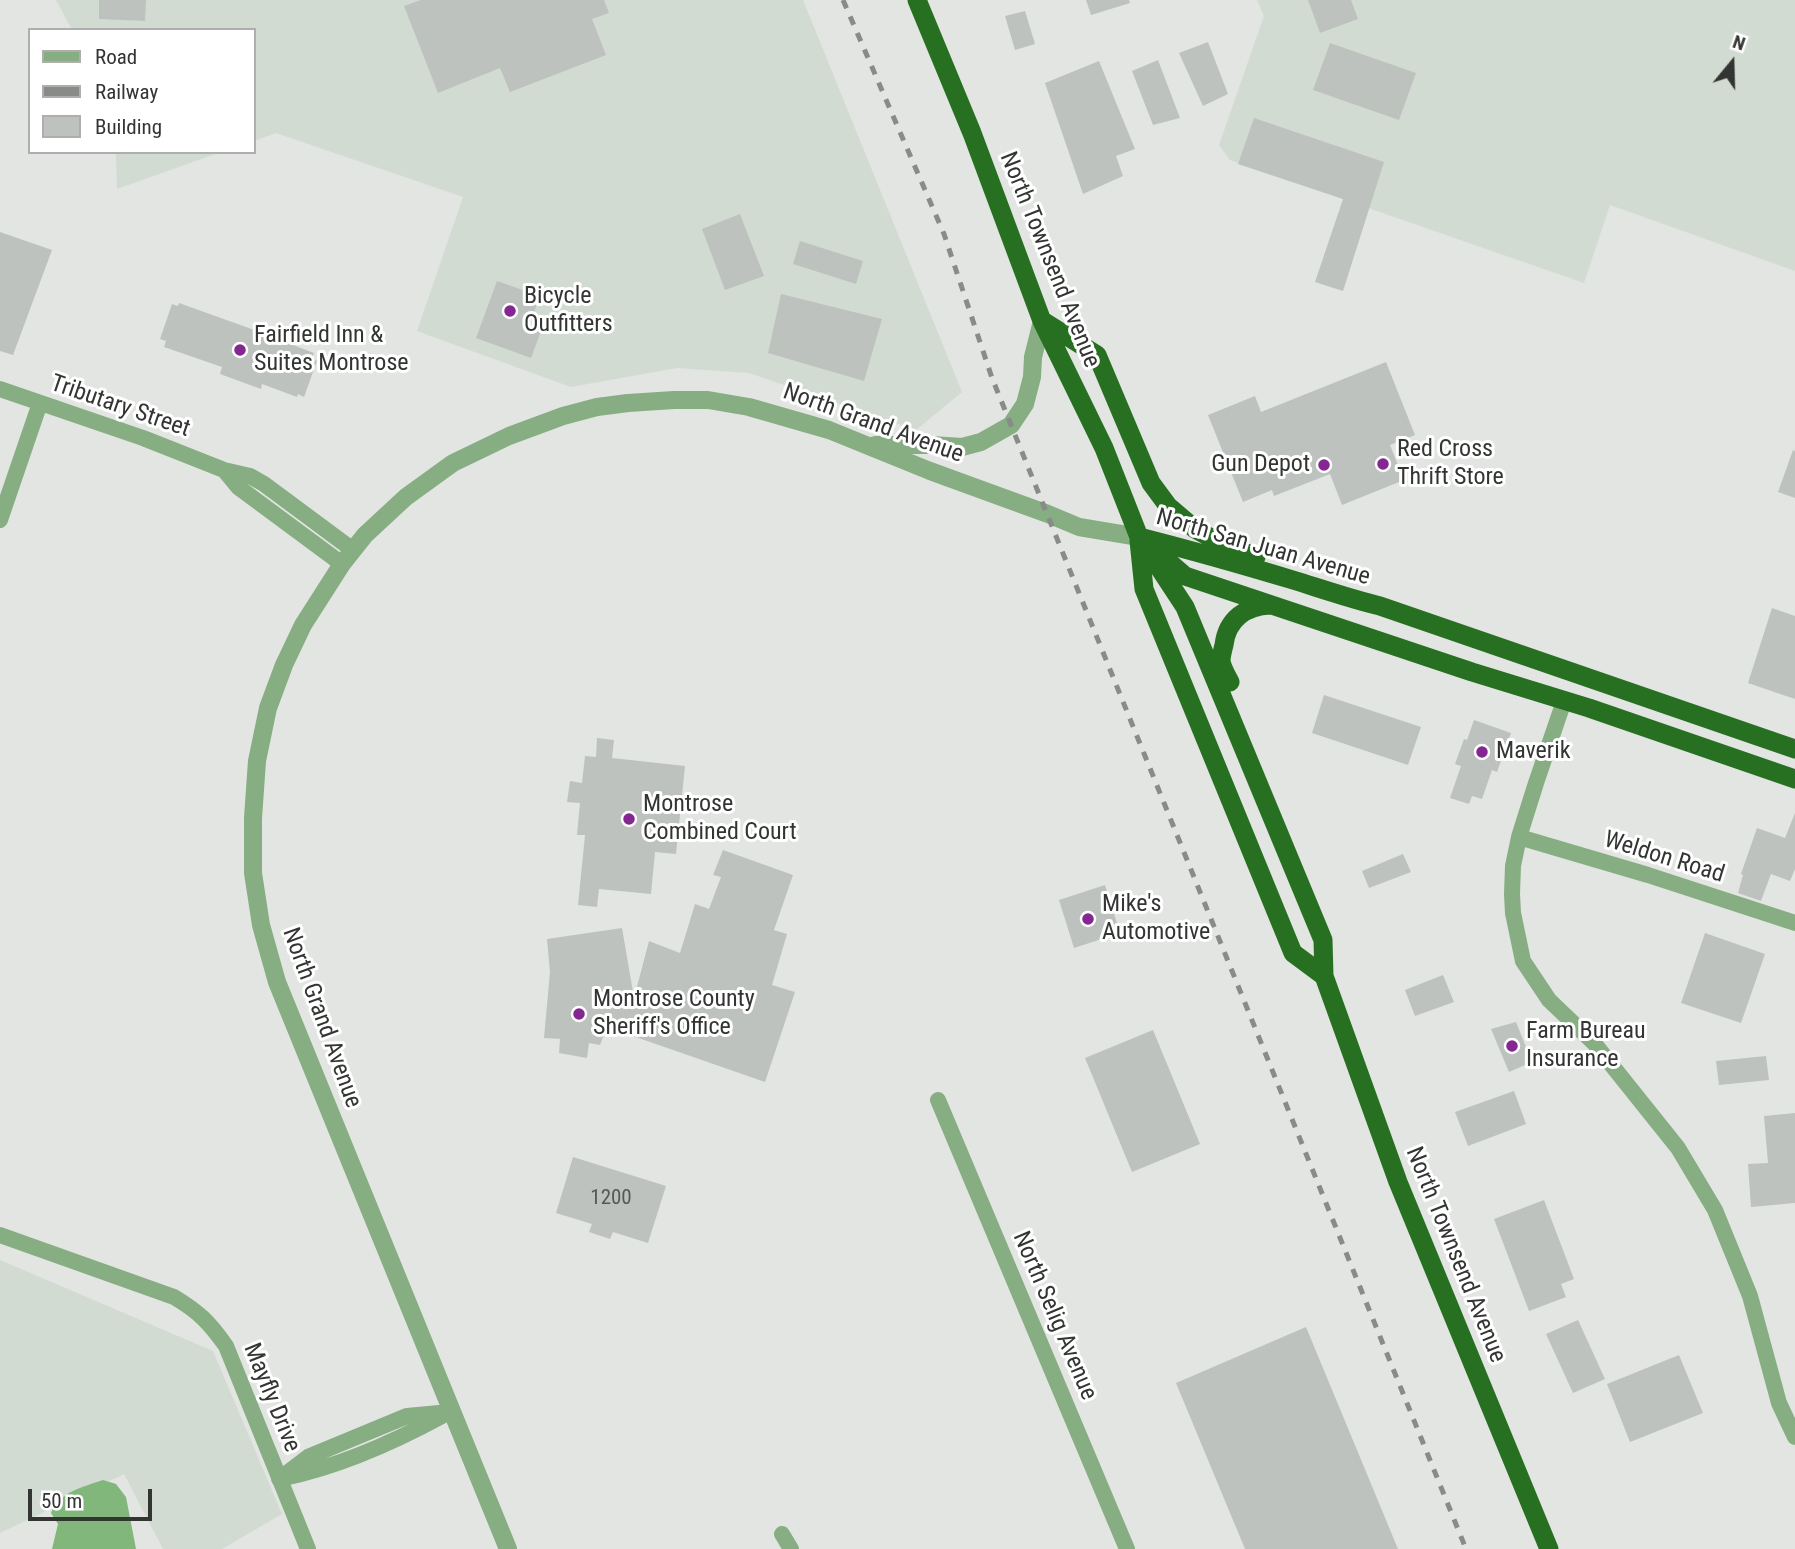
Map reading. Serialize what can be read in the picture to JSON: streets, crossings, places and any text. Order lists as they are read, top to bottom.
{
  "streets": {
    "highway": ["North Townsend Avenue", "North San Juan Avenue"],
    "street": [
      "Tributary Street",
      "North Grand Avenue",
      "Weldon Road",
      "North Selig Avenue",
      "Mayfly Drive"
    ]
  },
  "crossings": [
    ["North Townsend Avenue", "North Grand Avenue"],
    ["North Townsend Avenue", "North San Juan Avenue"],
    ["Tributary Street", "North Grand Avenue"],
    ["North Grand Avenue", "North San Juan Avenue"]
  ],
  "places": [
    "Bicycle Outfitters",
    "Fairfield Inn & Suites Montrose",
    "Red Cross Thrift Store",
    "Gun Depot",
    "Maverik",
    "Montrose Combined Court",
    "Mike's Automotive",
    "Montrose County Sheriff's Office",
    "Farm Bureau Insurance"
  ],
  "house_numbers": ["1200"],
  "legend": ["Road", "Railway", "Building"],
  "scale_bar": "50 m",
  "north": "top"
}
